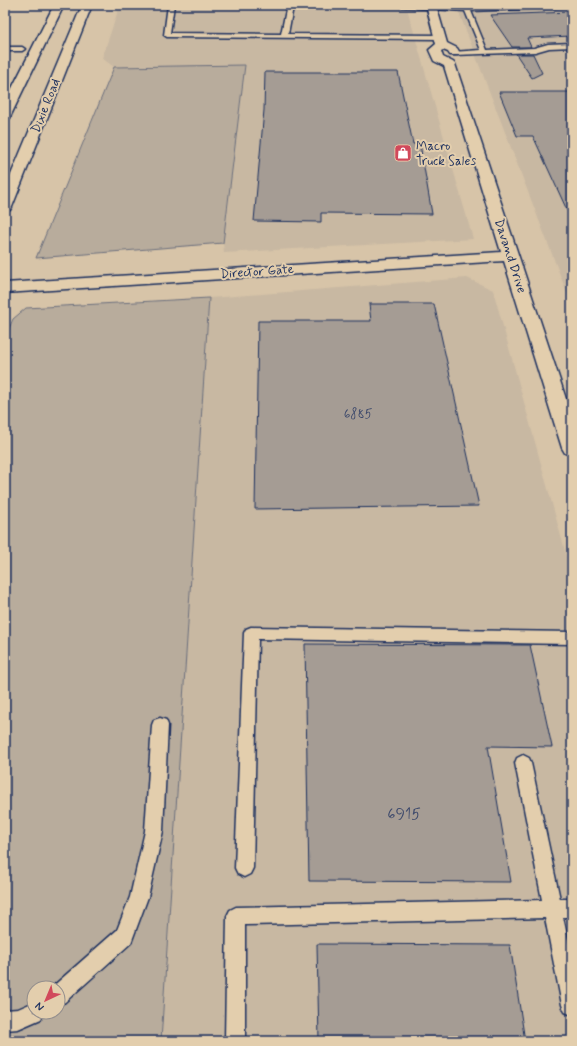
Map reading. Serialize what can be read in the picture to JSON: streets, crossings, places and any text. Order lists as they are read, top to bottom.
{
  "streets": {
    "street": ["Dixie Road", "Davand Drive", "Director Gate"]
  },
  "crossings": [
    ["Davand Drive", "Director Gate"]
  ],
  "places": {
    "shop": ["Macro Truck Sales"]
  },
  "house_numbers": ["6885", "6915"],
  "north": "bottom left"
}
